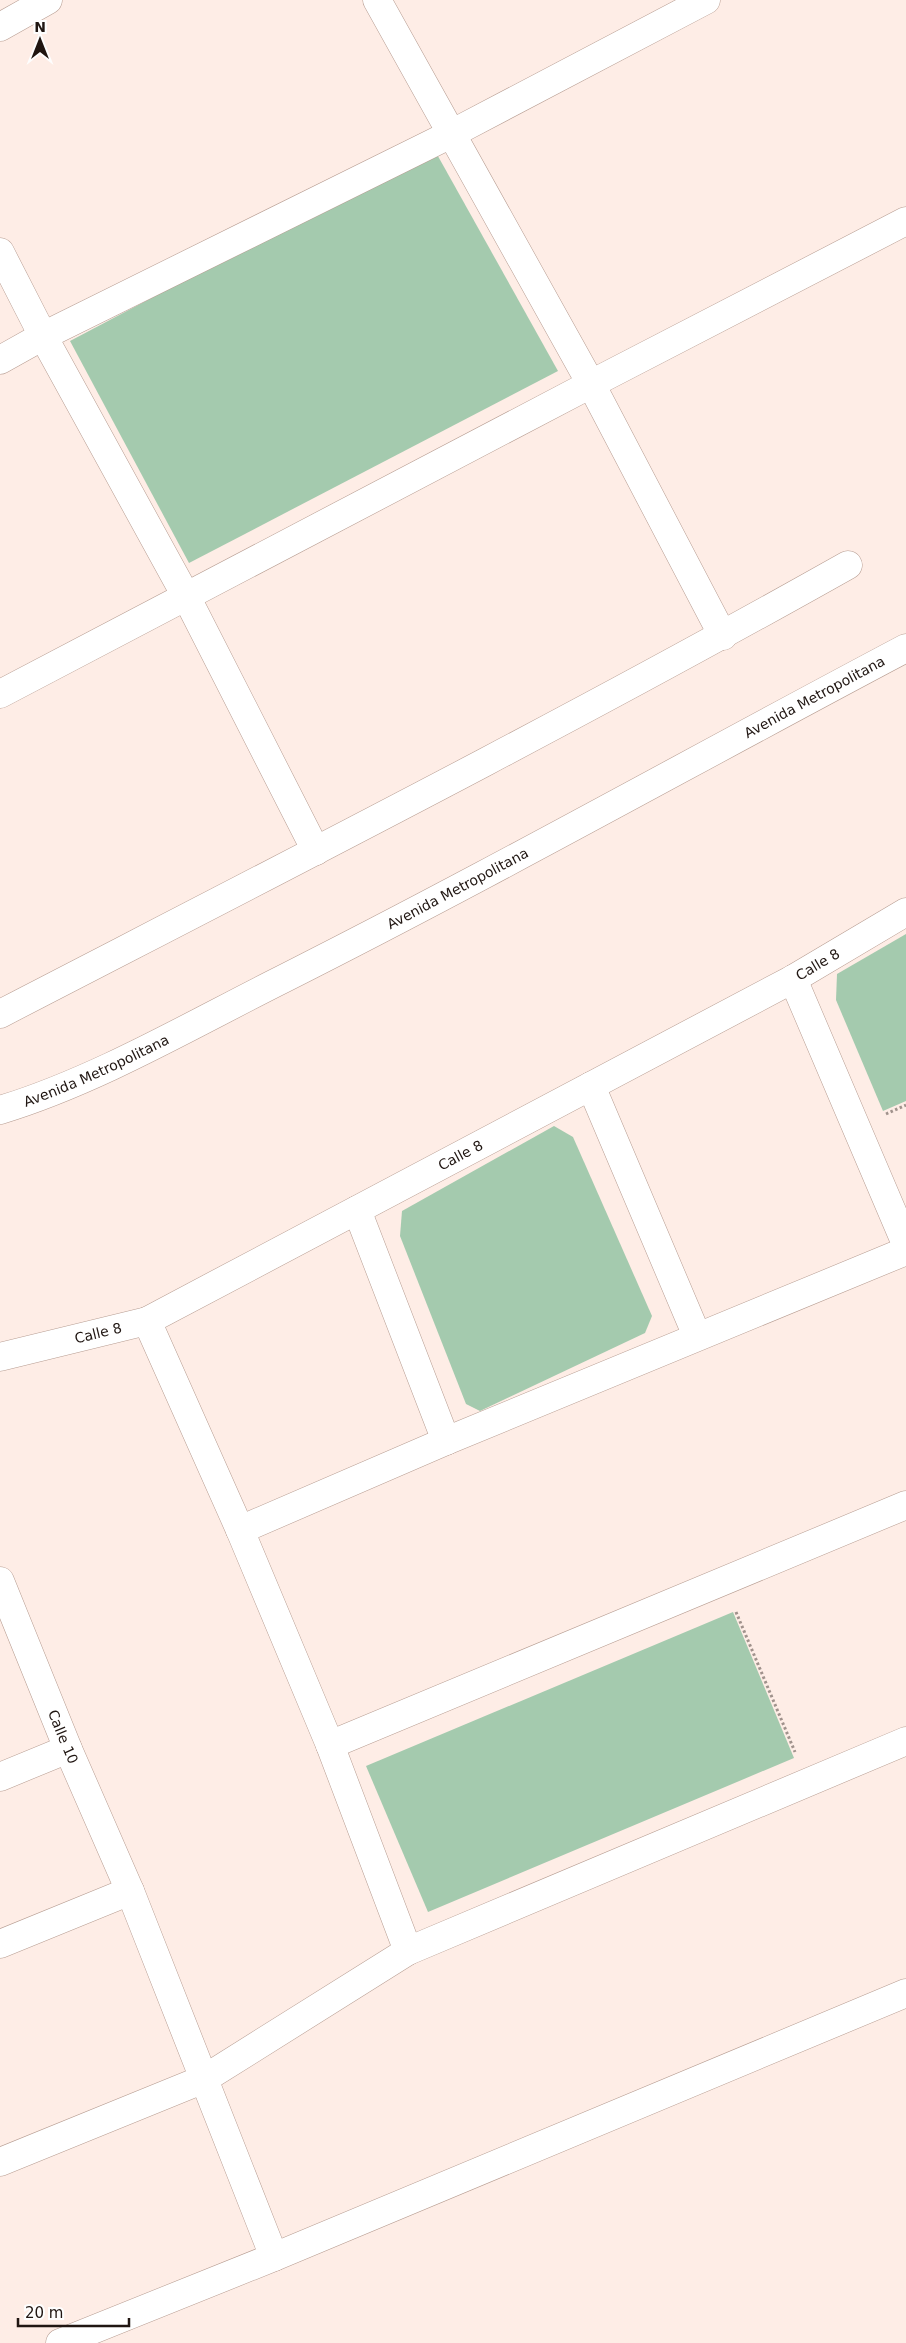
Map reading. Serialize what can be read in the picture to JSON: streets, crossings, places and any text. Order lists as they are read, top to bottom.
{
  "streets": {
    "street": ["Avenida Metropolitana", "Calle 8", "Calle 10"]
  },
  "scale_bar": "20 m",
  "north": "top"
}
